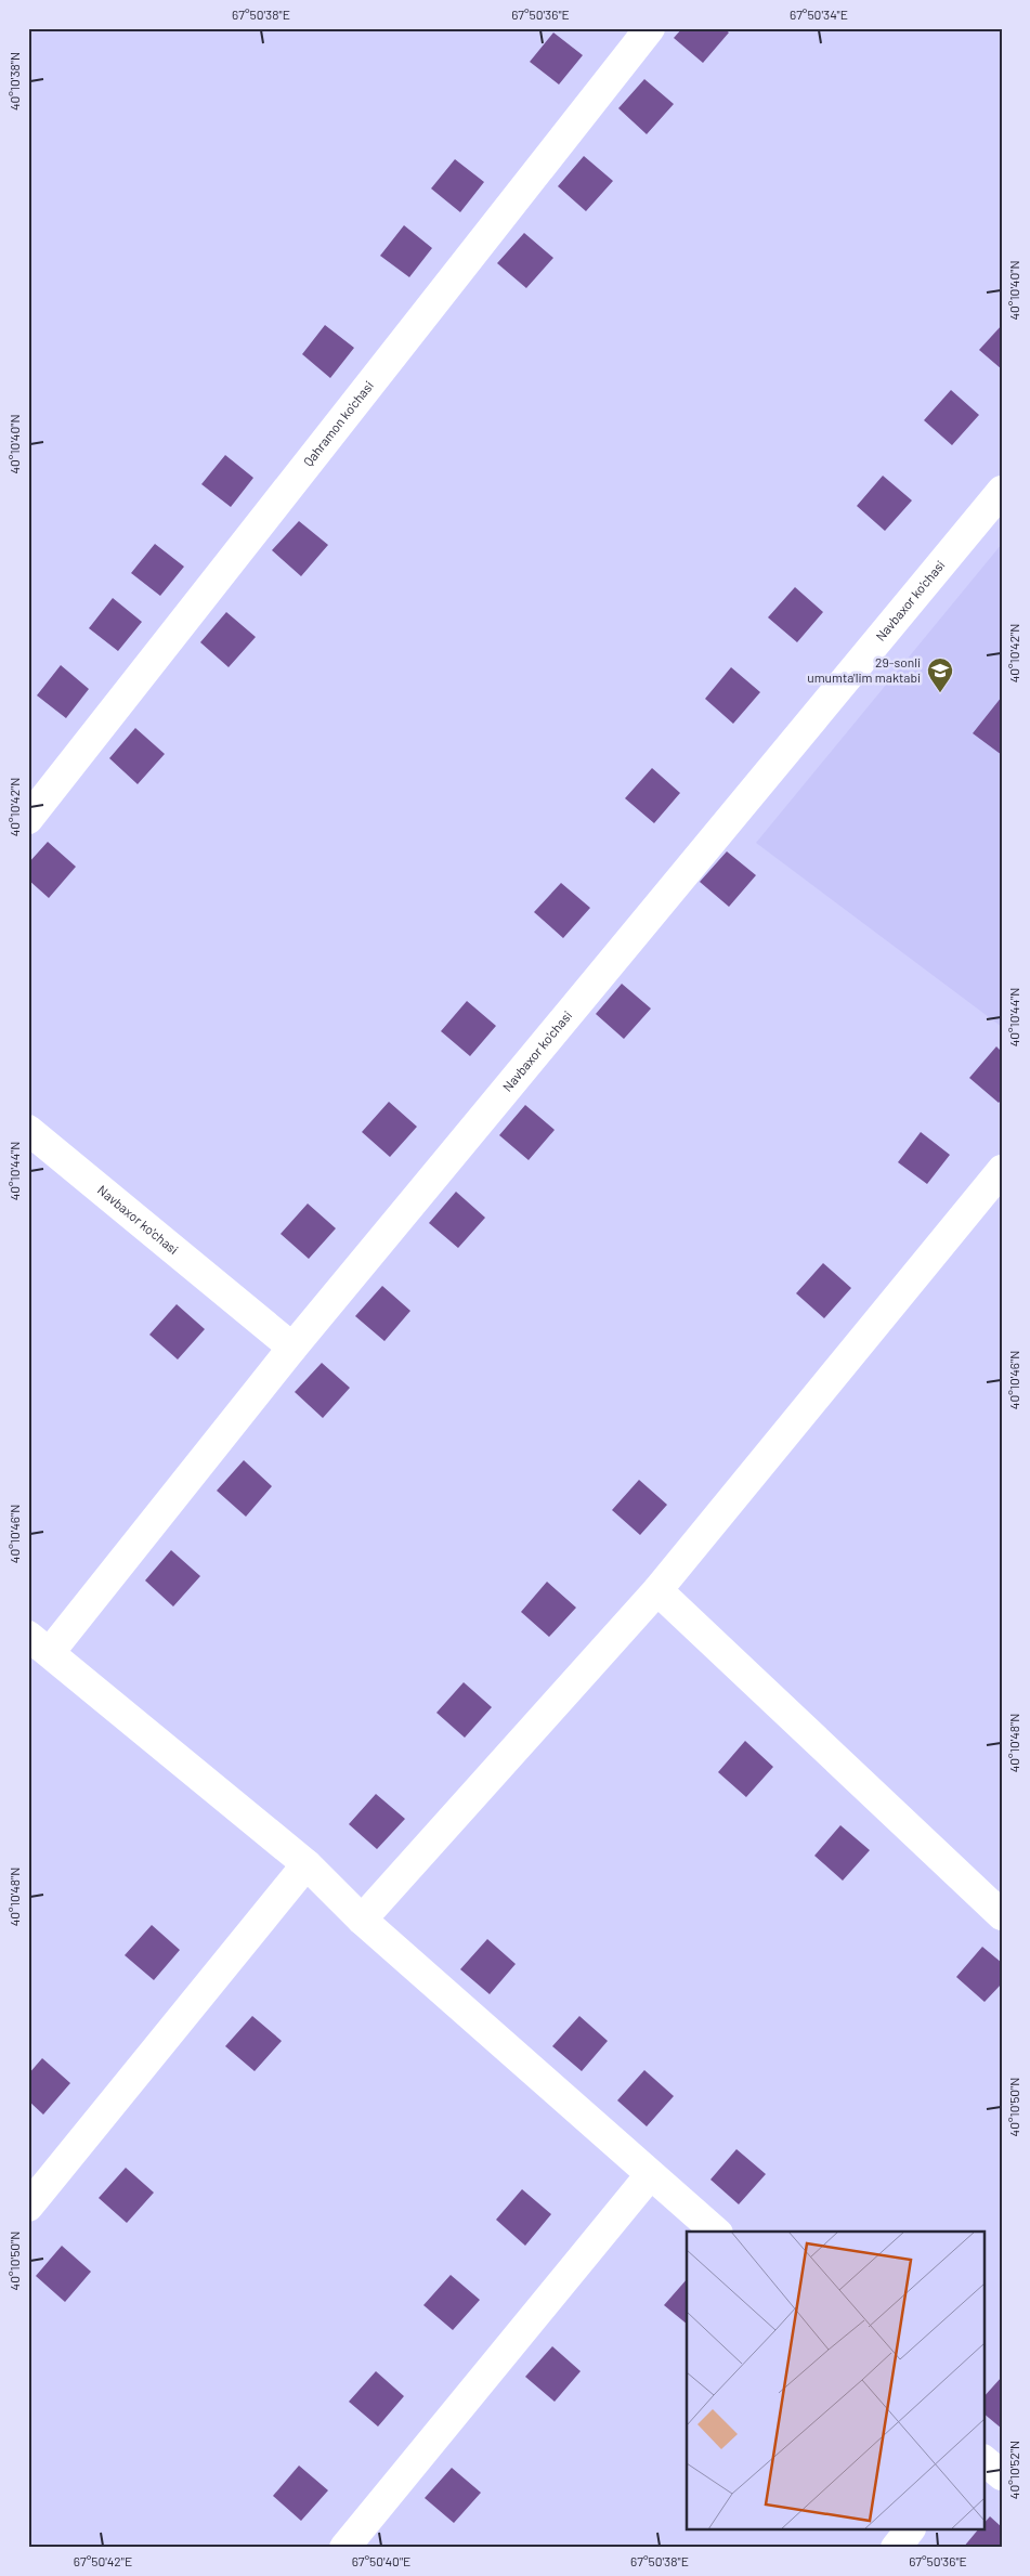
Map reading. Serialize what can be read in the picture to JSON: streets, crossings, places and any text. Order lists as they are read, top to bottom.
{
  "streets": {
    "street": ["Qahramon ko'chasi", "Navbaxor ko'chasi"]
  },
  "places": {
    "school or university": ["29-sonli umumta'lim maktabi"]
  },
  "coordinates": [
    "67°50'38\"E",
    "67°50'36\"E",
    "67°50'34\"E",
    "40°10'38\"N",
    "40°10'40\"N",
    "40°10'42\"N",
    "40°10'44\"N",
    "40°10'46\"N",
    "40°10'48\"N",
    "40°10'50\"N",
    "40°10'52\"N",
    "67°50'42\"E",
    "67°50'40\"E"
  ]
}
